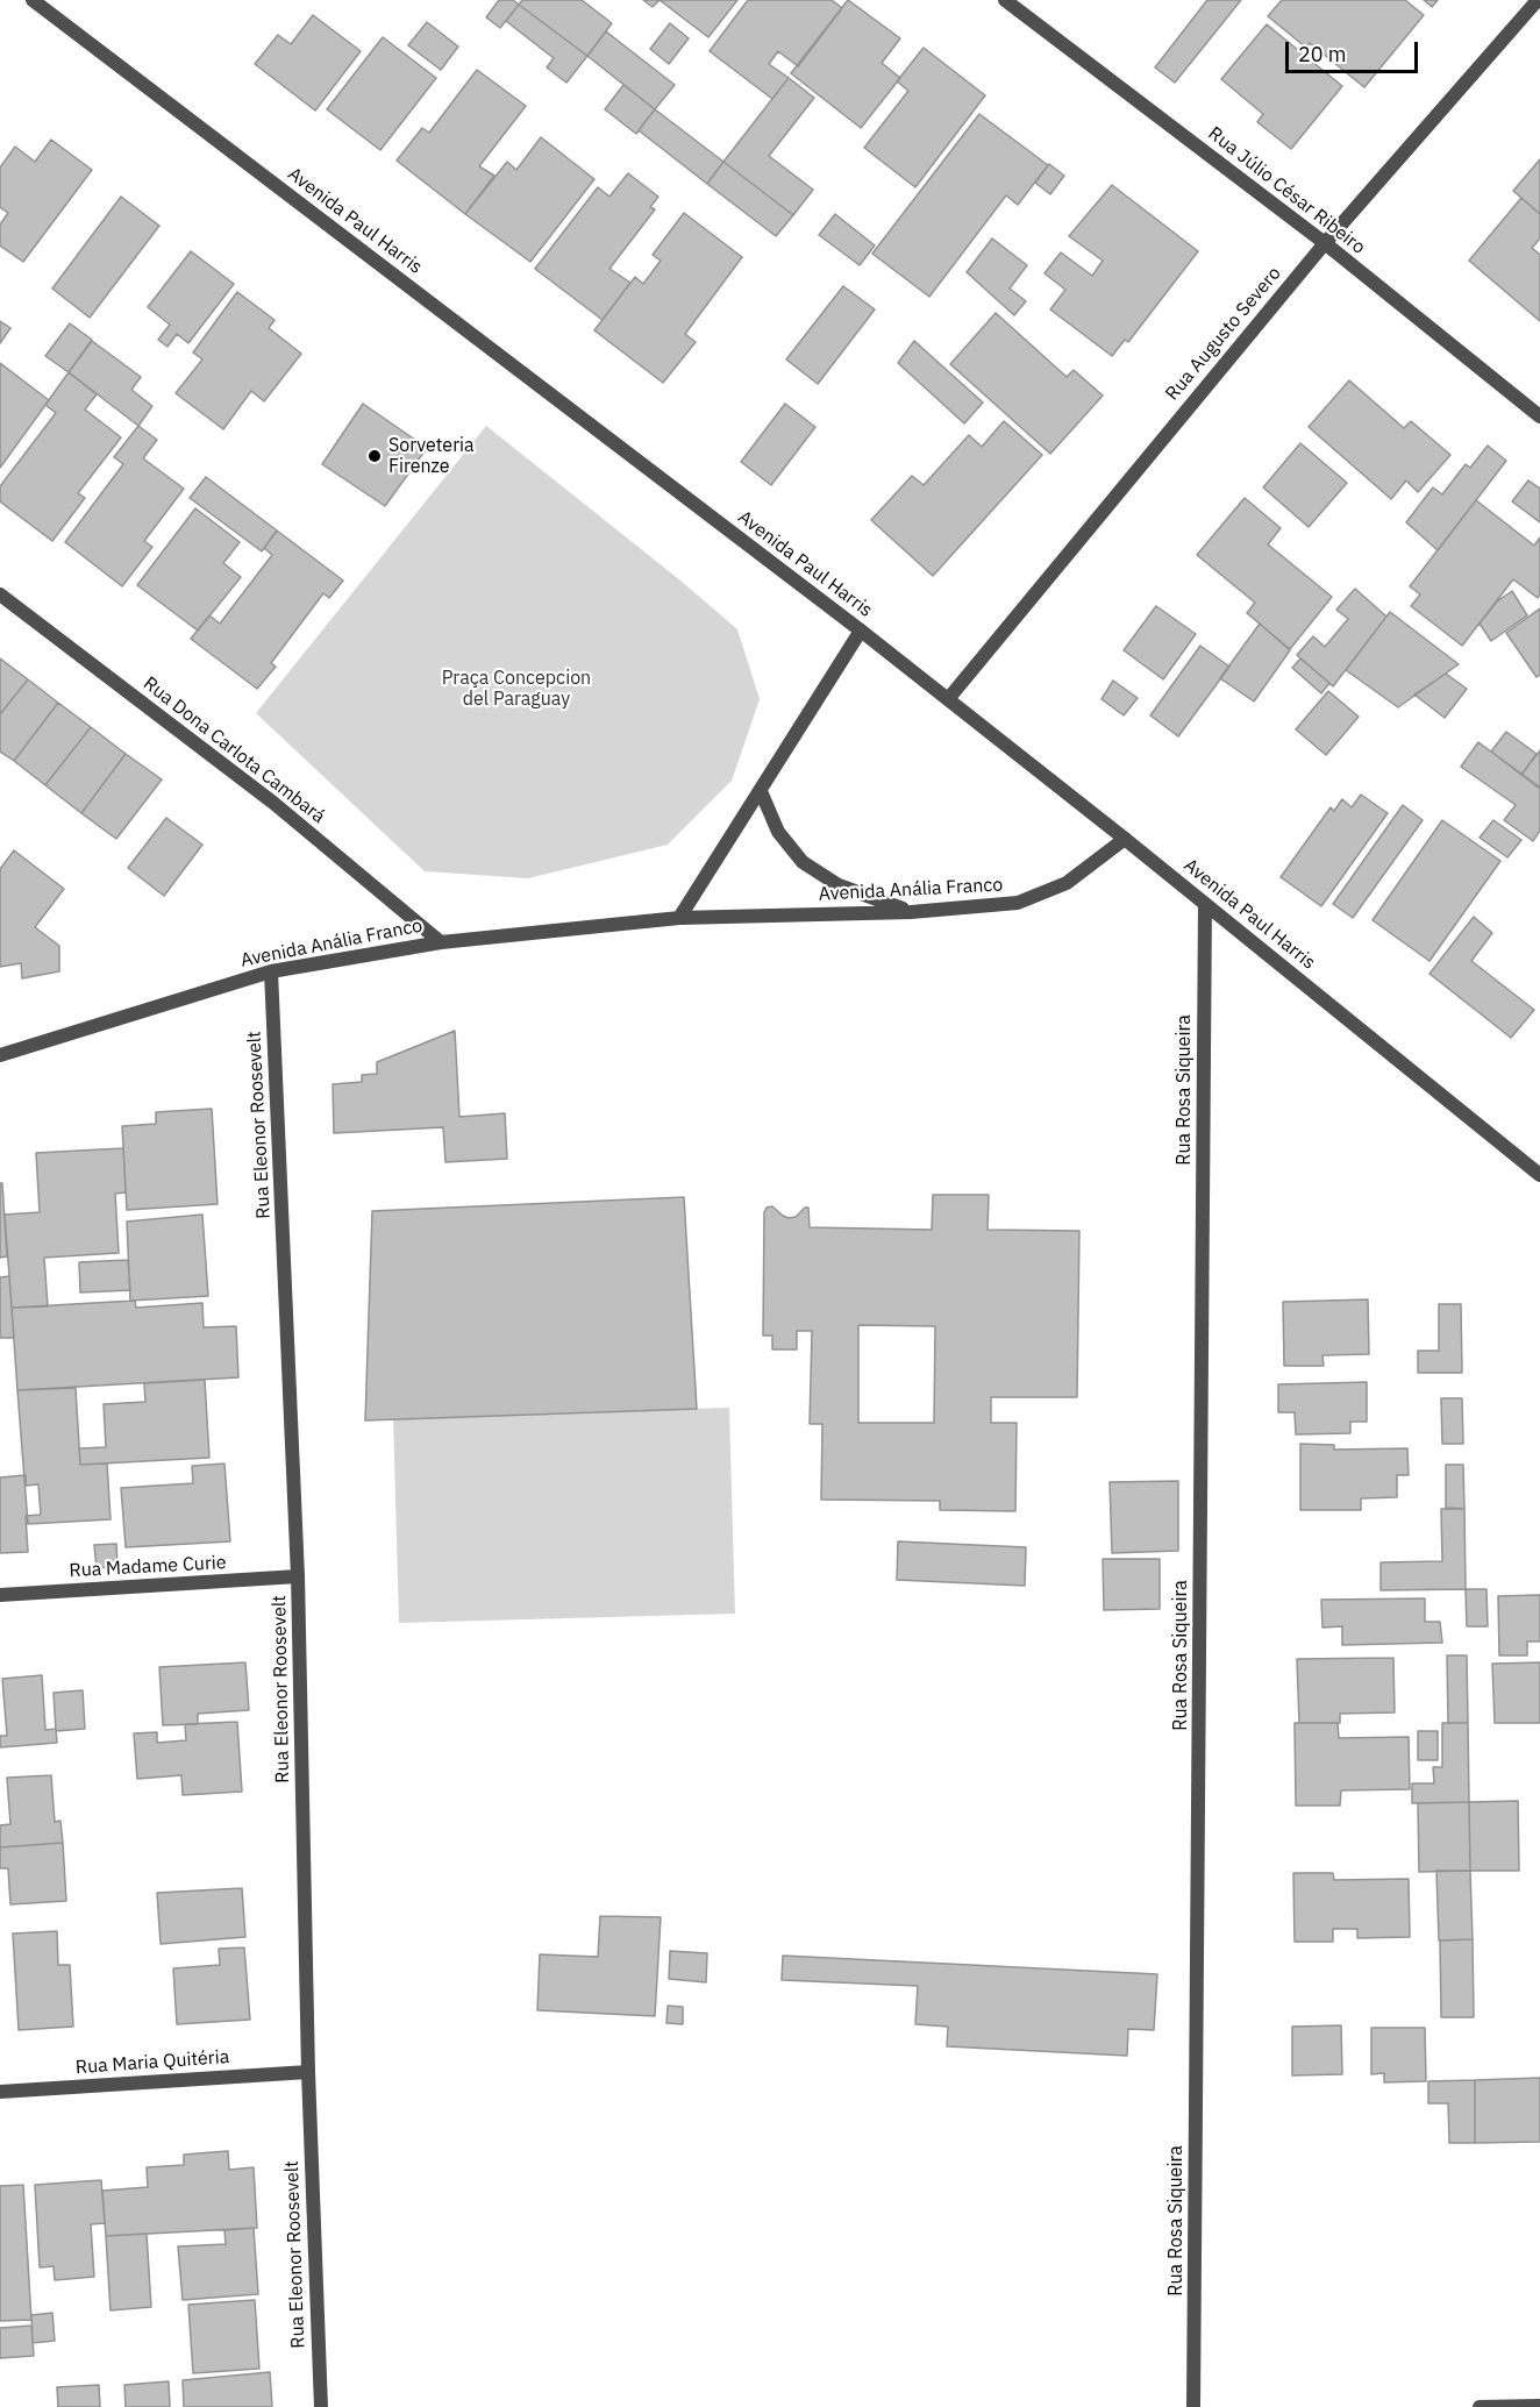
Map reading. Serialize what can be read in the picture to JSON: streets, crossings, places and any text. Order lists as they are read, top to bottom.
{
  "streets": {
    "street": [
      "Rua Júlio César Ribeiro",
      "Avenida Paul Harris",
      "Rua Augusto Severo",
      "Rua Dona Carlota Cambará",
      "Avenida Anália Franco",
      "Rua Rosa Siqueira",
      "Rua Eleonor Roosevelt",
      "Rua Madame Curie",
      "Rua Maria Quitéria"
    ]
  },
  "crossings": [
    ["Rua Júlio César Ribeiro", "Rua Augusto Severo"],
    ["Avenida Paul Harris", "Rua Augusto Severo"],
    ["Avenida Paul Harris", "Avenida Anália Franco"],
    ["Avenida Paul Harris", "Rua Rosa Siqueira"],
    ["Rua Dona Carlota Cambará", "Avenida Anália Franco"],
    ["Avenida Anália Franco", "Rua Eleonor Roosevelt"],
    ["Rua Eleonor Roosevelt", "Rua Madame Curie"],
    ["Rua Eleonor Roosevelt", "Rua Maria Quitéria"]
  ],
  "parks": ["Praça Concepcion del Paraguay"],
  "places": ["Sorveteria Firenze"],
  "scale_bar": "20 m"
}
